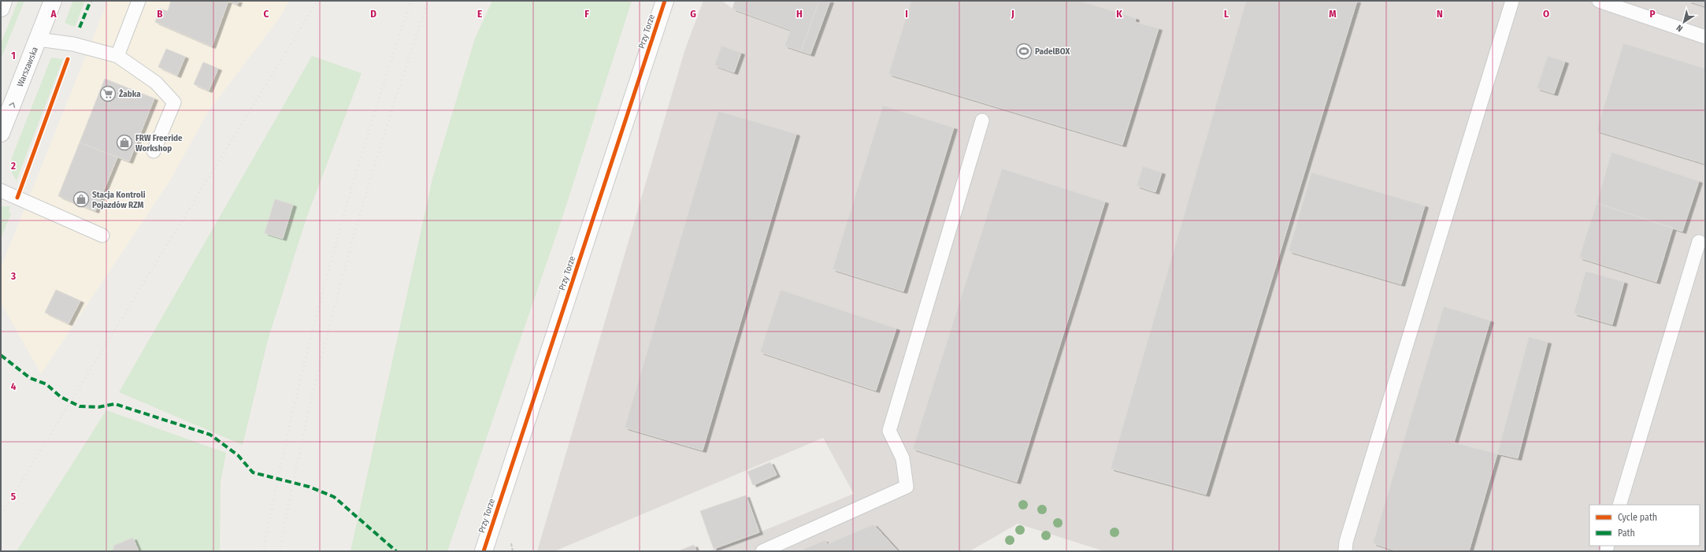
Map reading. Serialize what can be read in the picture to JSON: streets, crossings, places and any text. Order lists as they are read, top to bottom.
{
  "streets": {
    "street": ["Przy Torze", "Warszawska"]
  },
  "one_way": ["Warszawska"],
  "places": {
    "sports": ["PadelBOX"],
    "supermarket": ["Żabka"],
    "shop": ["FRW Freeride Workshop", "Stacja Kontroli Pojazdów RZM"]
  },
  "legend": ["Cycle path", "Path"],
  "north": "bottom left",
  "grid": {
    "columns": [
      "A",
      "B",
      "C",
      "D",
      "E",
      "F",
      "G",
      "H",
      "I",
      "J",
      "K",
      "L",
      "M",
      "N",
      "O",
      "P"
    ],
    "rows": [
      "1",
      "2",
      "3",
      "4",
      "5"
    ]
  }
}
